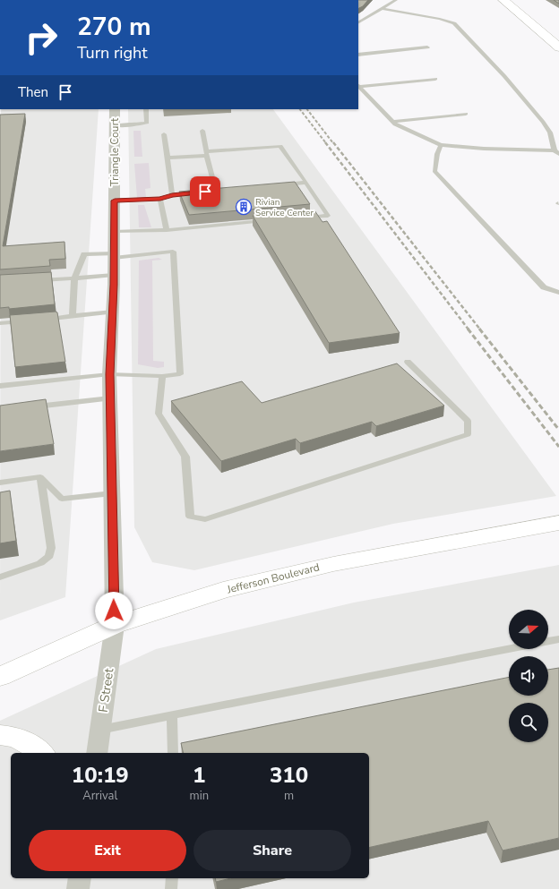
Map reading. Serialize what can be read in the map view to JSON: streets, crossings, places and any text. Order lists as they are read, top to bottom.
{
  "streets": {
    "main road": ["Jefferson Boulevard"],
    "street": ["Triangle Court", "F Street"]
  },
  "crossings": [
    ["Triangle Court", "Jefferson Boulevard"],
    ["Triangle Court", "F Street"],
    ["Jefferson Boulevard", "F Street"]
  ],
  "places": {
    "building": ["Rivian Service Center"]
  },
  "north": "right",
  "page": {
    "turn": ["270 m", "Turn right"],
    "then": "Then",
    "eta": [
      "10:19",
      "Arrival",
      "1",
      "min",
      "310",
      "m"
    ],
    "buttons": ["Exit", "Share"]
  }
}
